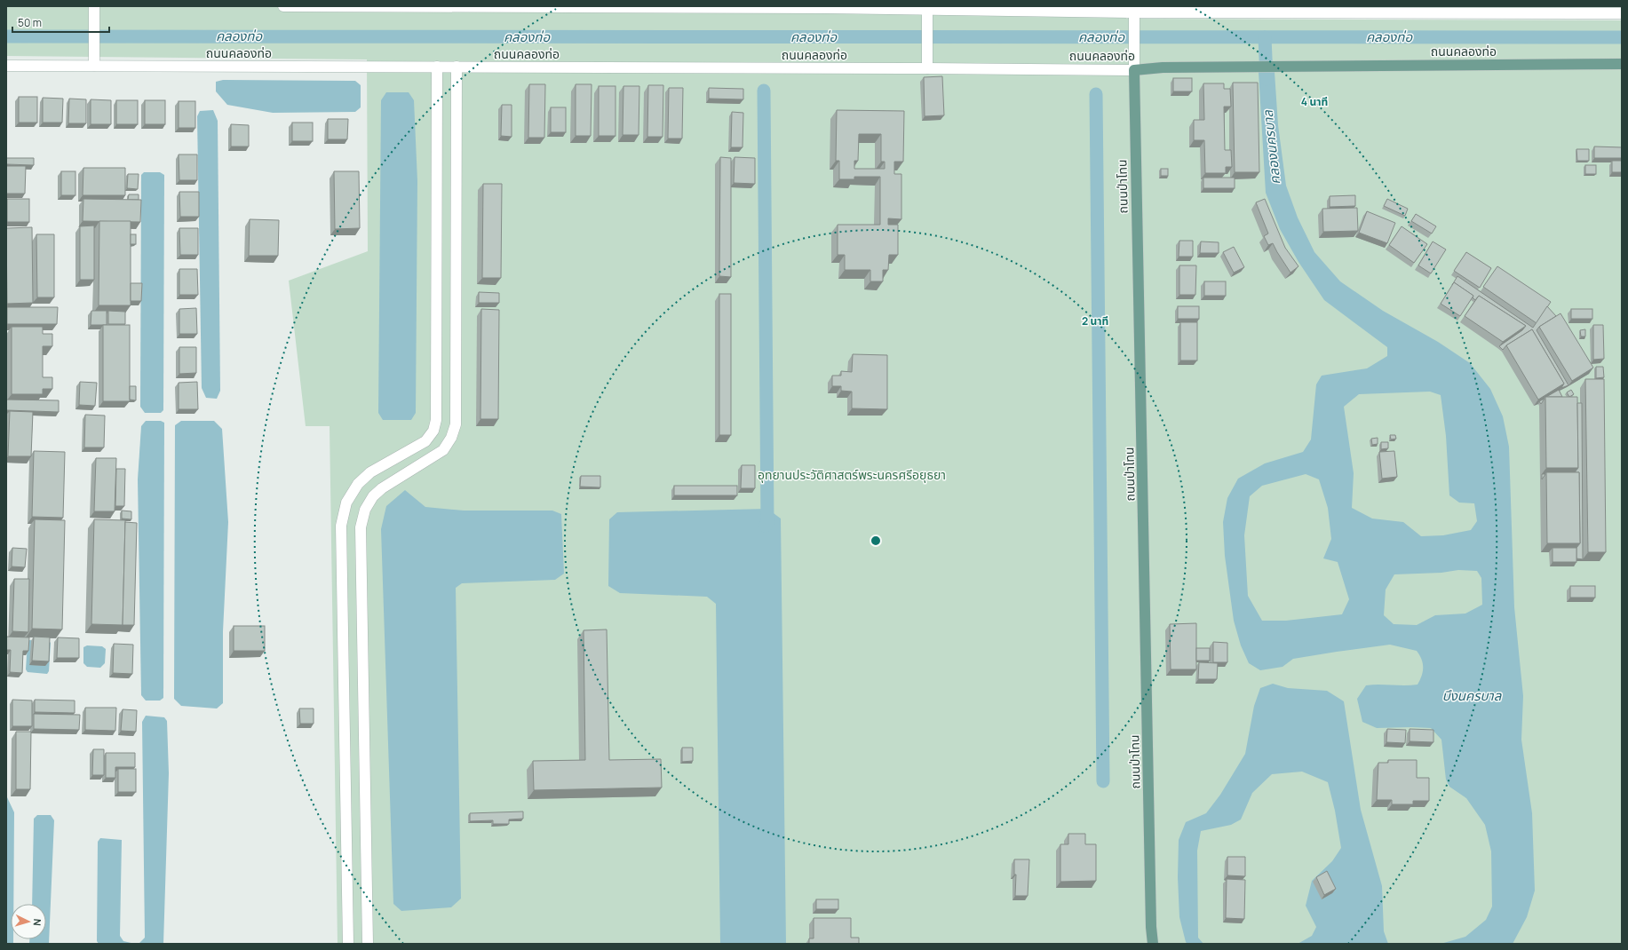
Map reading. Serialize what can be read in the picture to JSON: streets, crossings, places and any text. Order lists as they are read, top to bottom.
{
  "streets": {
    "main road": ["ถนนคลองท่อ", "ถนนป่าโทน"]
  },
  "crossings": [
    ["ถนนคลองท่อ", "ถนนป่าโทน"]
  ],
  "water": ["คลองท่อ", "คลองนครบาล", "บึงนครบาล"],
  "parks": ["อุทยานประวัติศาสตร์พระนครศรีอยุธยา"],
  "scale_bar": "50 m",
  "north": "right",
  "rings": ["4 นาที", "2 นาที"]
}
